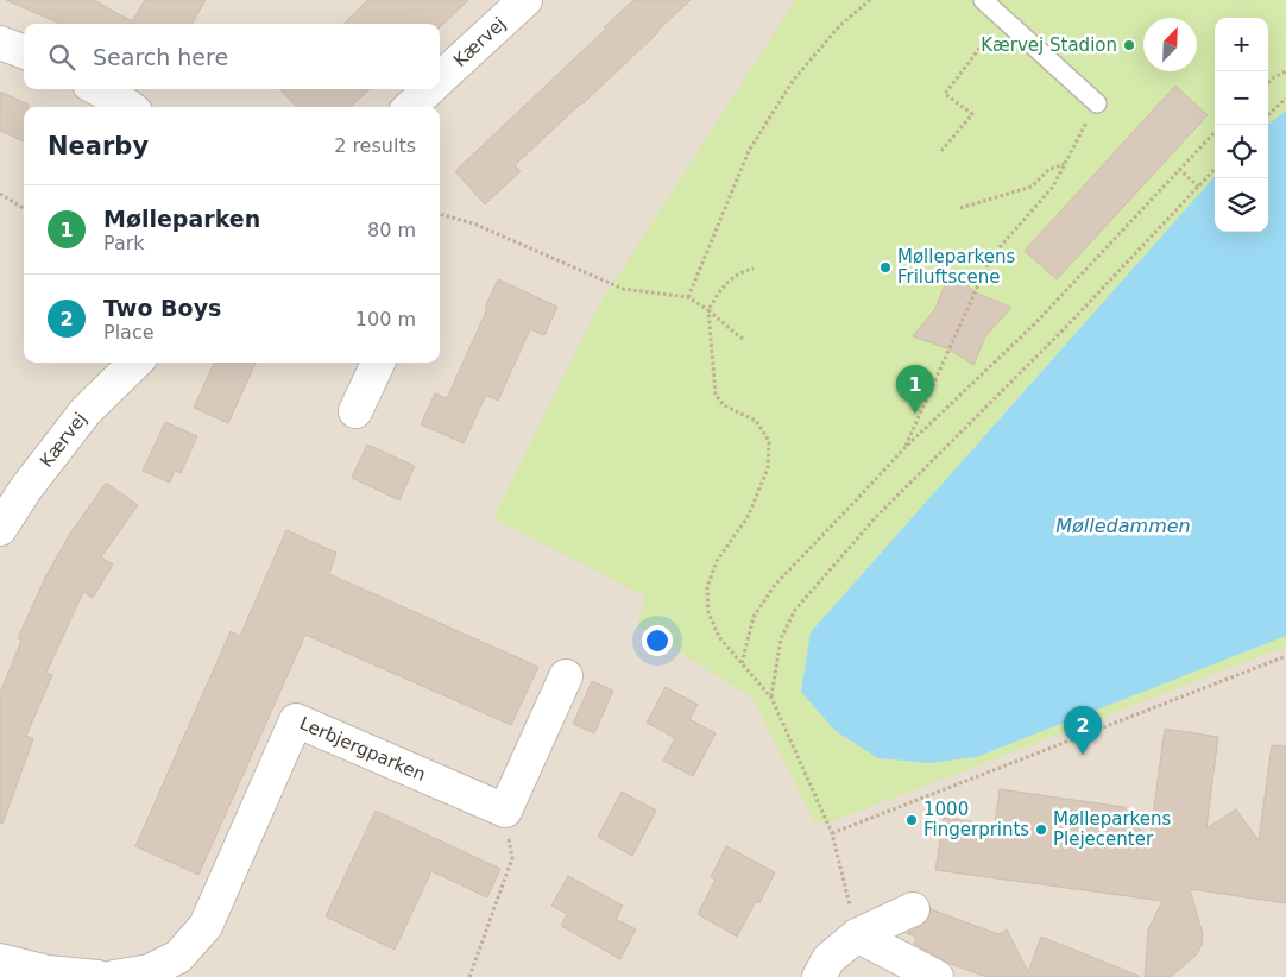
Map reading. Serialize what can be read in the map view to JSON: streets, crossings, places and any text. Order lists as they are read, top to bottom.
{
  "streets": {
    "street": ["Kærvej", "Lerbjergparken"]
  },
  "water": ["Mølledammen"],
  "places": [
    "Kærvej Stadion",
    "Mølleparkens Friluftscene",
    "1000 Fingerprints",
    "Mølleparkens Plejecenter"
  ],
  "north": "top right",
  "page": {
    "map_buttons": ["+", "−"],
    "search": "Search here",
    "heading": ["Nearby", "2 results"],
    "list": [
      {
        "mark": "1",
        "name": "Mølleparken",
        "note": "Park",
        "value": "80 m"
      },
      {
        "mark": "2",
        "name": "Two Boys",
        "note": "Place",
        "value": "100 m"
      }
    ],
    "pins": ["1", "2"]
  }
}
